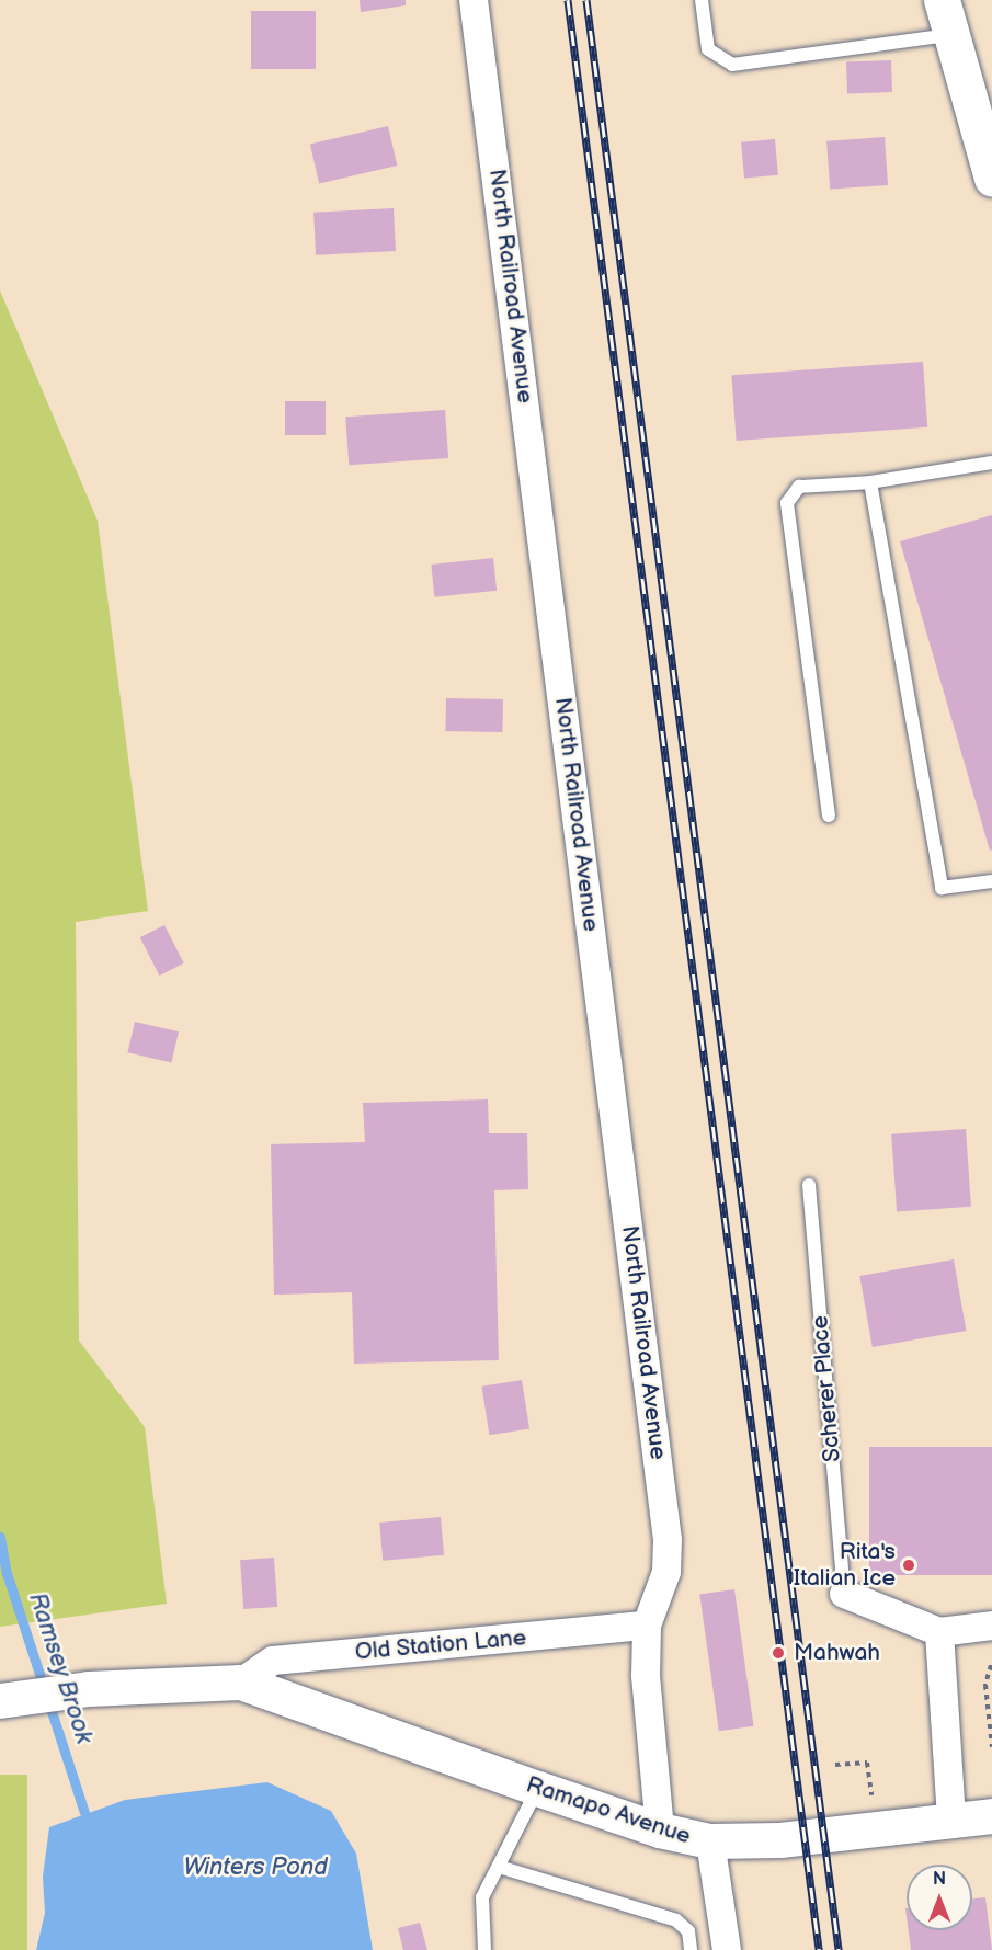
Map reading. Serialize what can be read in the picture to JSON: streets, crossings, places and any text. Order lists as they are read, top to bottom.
{
  "streets": {
    "street": ["North Railroad Avenue", "Old Station Lane", "Ramapo Avenue"],
    "lane": ["Scherer Place"]
  },
  "crossings": [
    ["North Railroad Avenue", "Old Station Lane"],
    ["North Railroad Avenue", "Ramapo Avenue"],
    ["Old Station Lane", "Ramapo Avenue"]
  ],
  "water": ["Ramsey Brook", "Winters Pond"],
  "places": ["Rita's Italian Ice", "Mahwah"],
  "north": "top"
}
